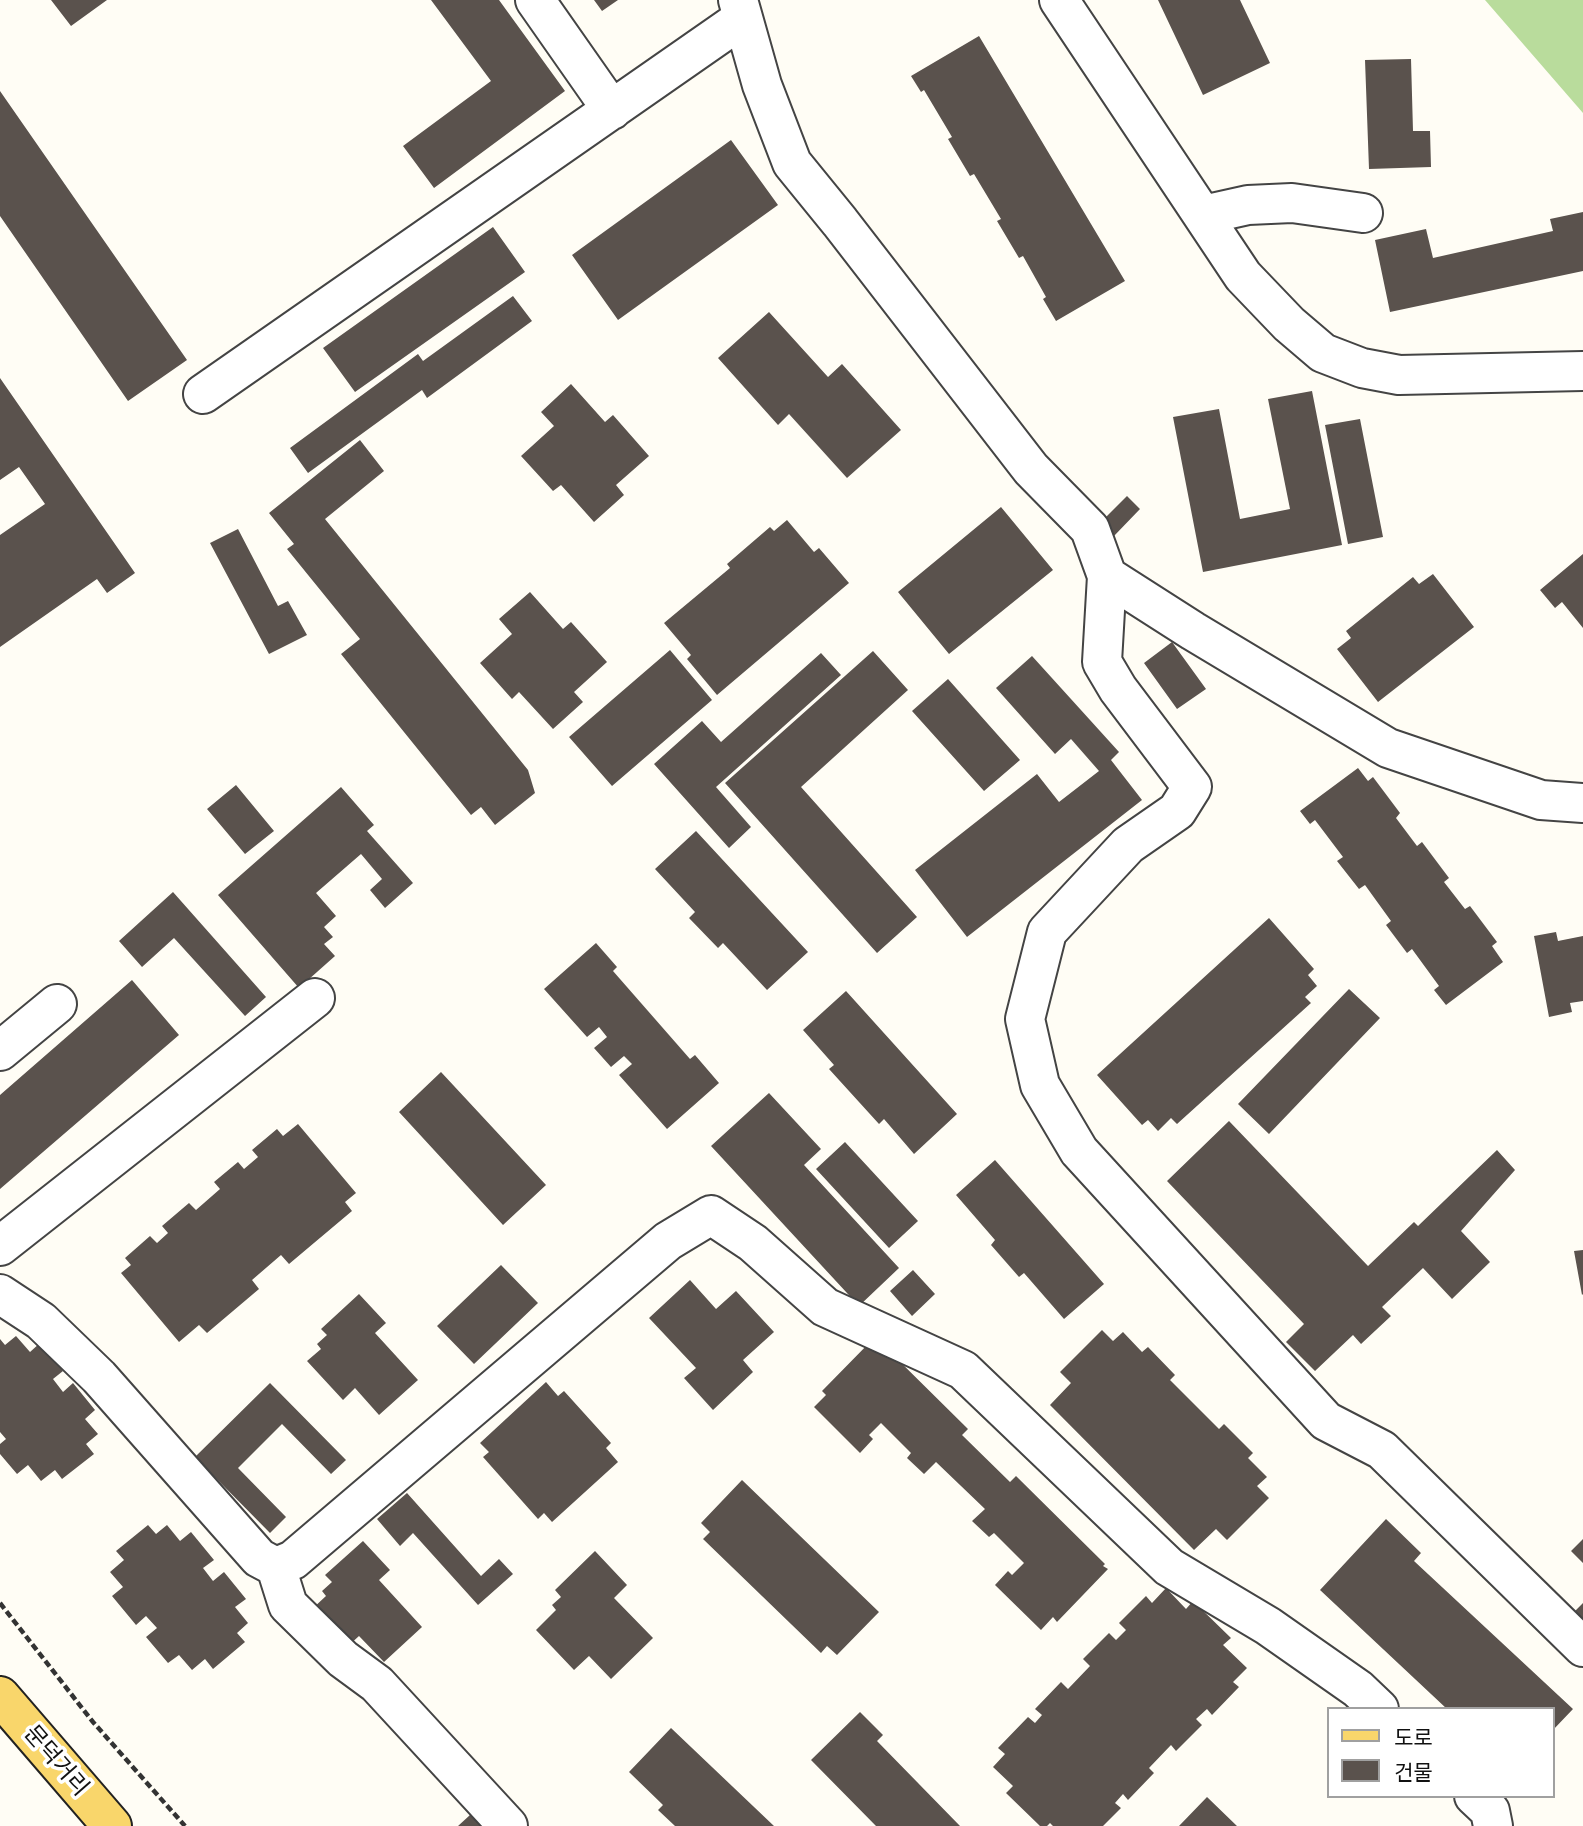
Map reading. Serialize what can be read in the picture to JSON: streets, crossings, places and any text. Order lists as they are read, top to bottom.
{
  "streets": {
    "main road": ["문덕거리"]
  },
  "legend": ["도로", "건물"]
}
